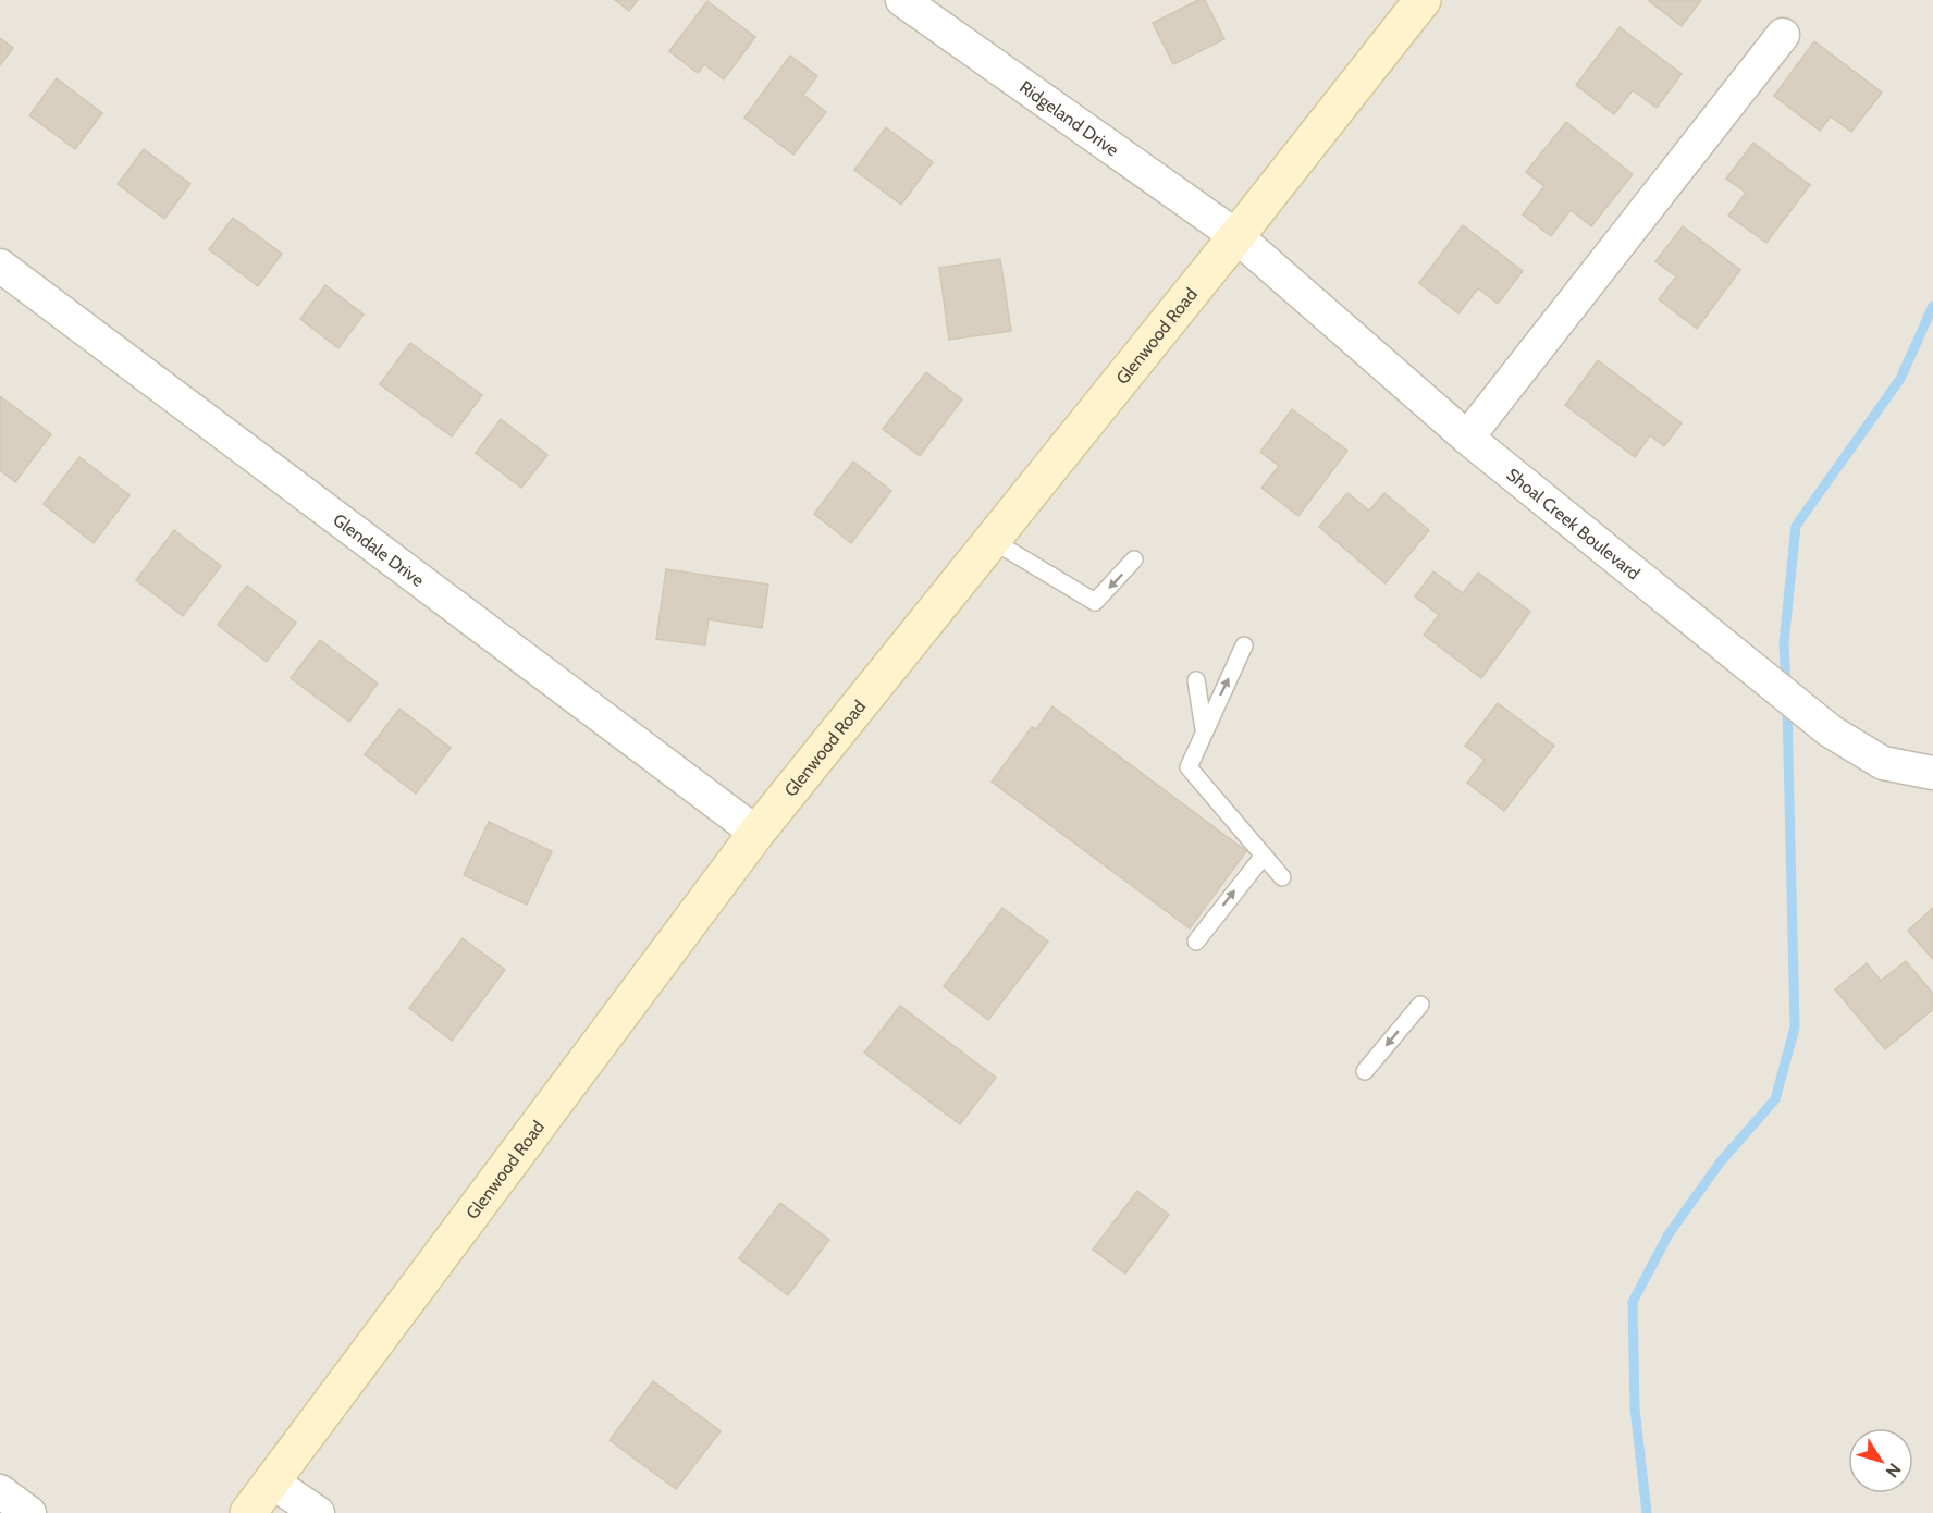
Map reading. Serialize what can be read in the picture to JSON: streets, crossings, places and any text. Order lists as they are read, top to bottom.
{
  "streets": {
    "main road": ["Glenwood Road"],
    "street": ["Ridgeland Drive", "Shoal Creek Boulevard", "Glendale Drive"]
  },
  "crossings": [
    ["Ridgeland Drive", "Glenwood Road"],
    ["Ridgeland Drive", "Shoal Creek Boulevard"],
    ["Glenwood Road", "Shoal Creek Boulevard"],
    ["Glenwood Road", "Glendale Drive"]
  ],
  "north": "bottom right"
}
